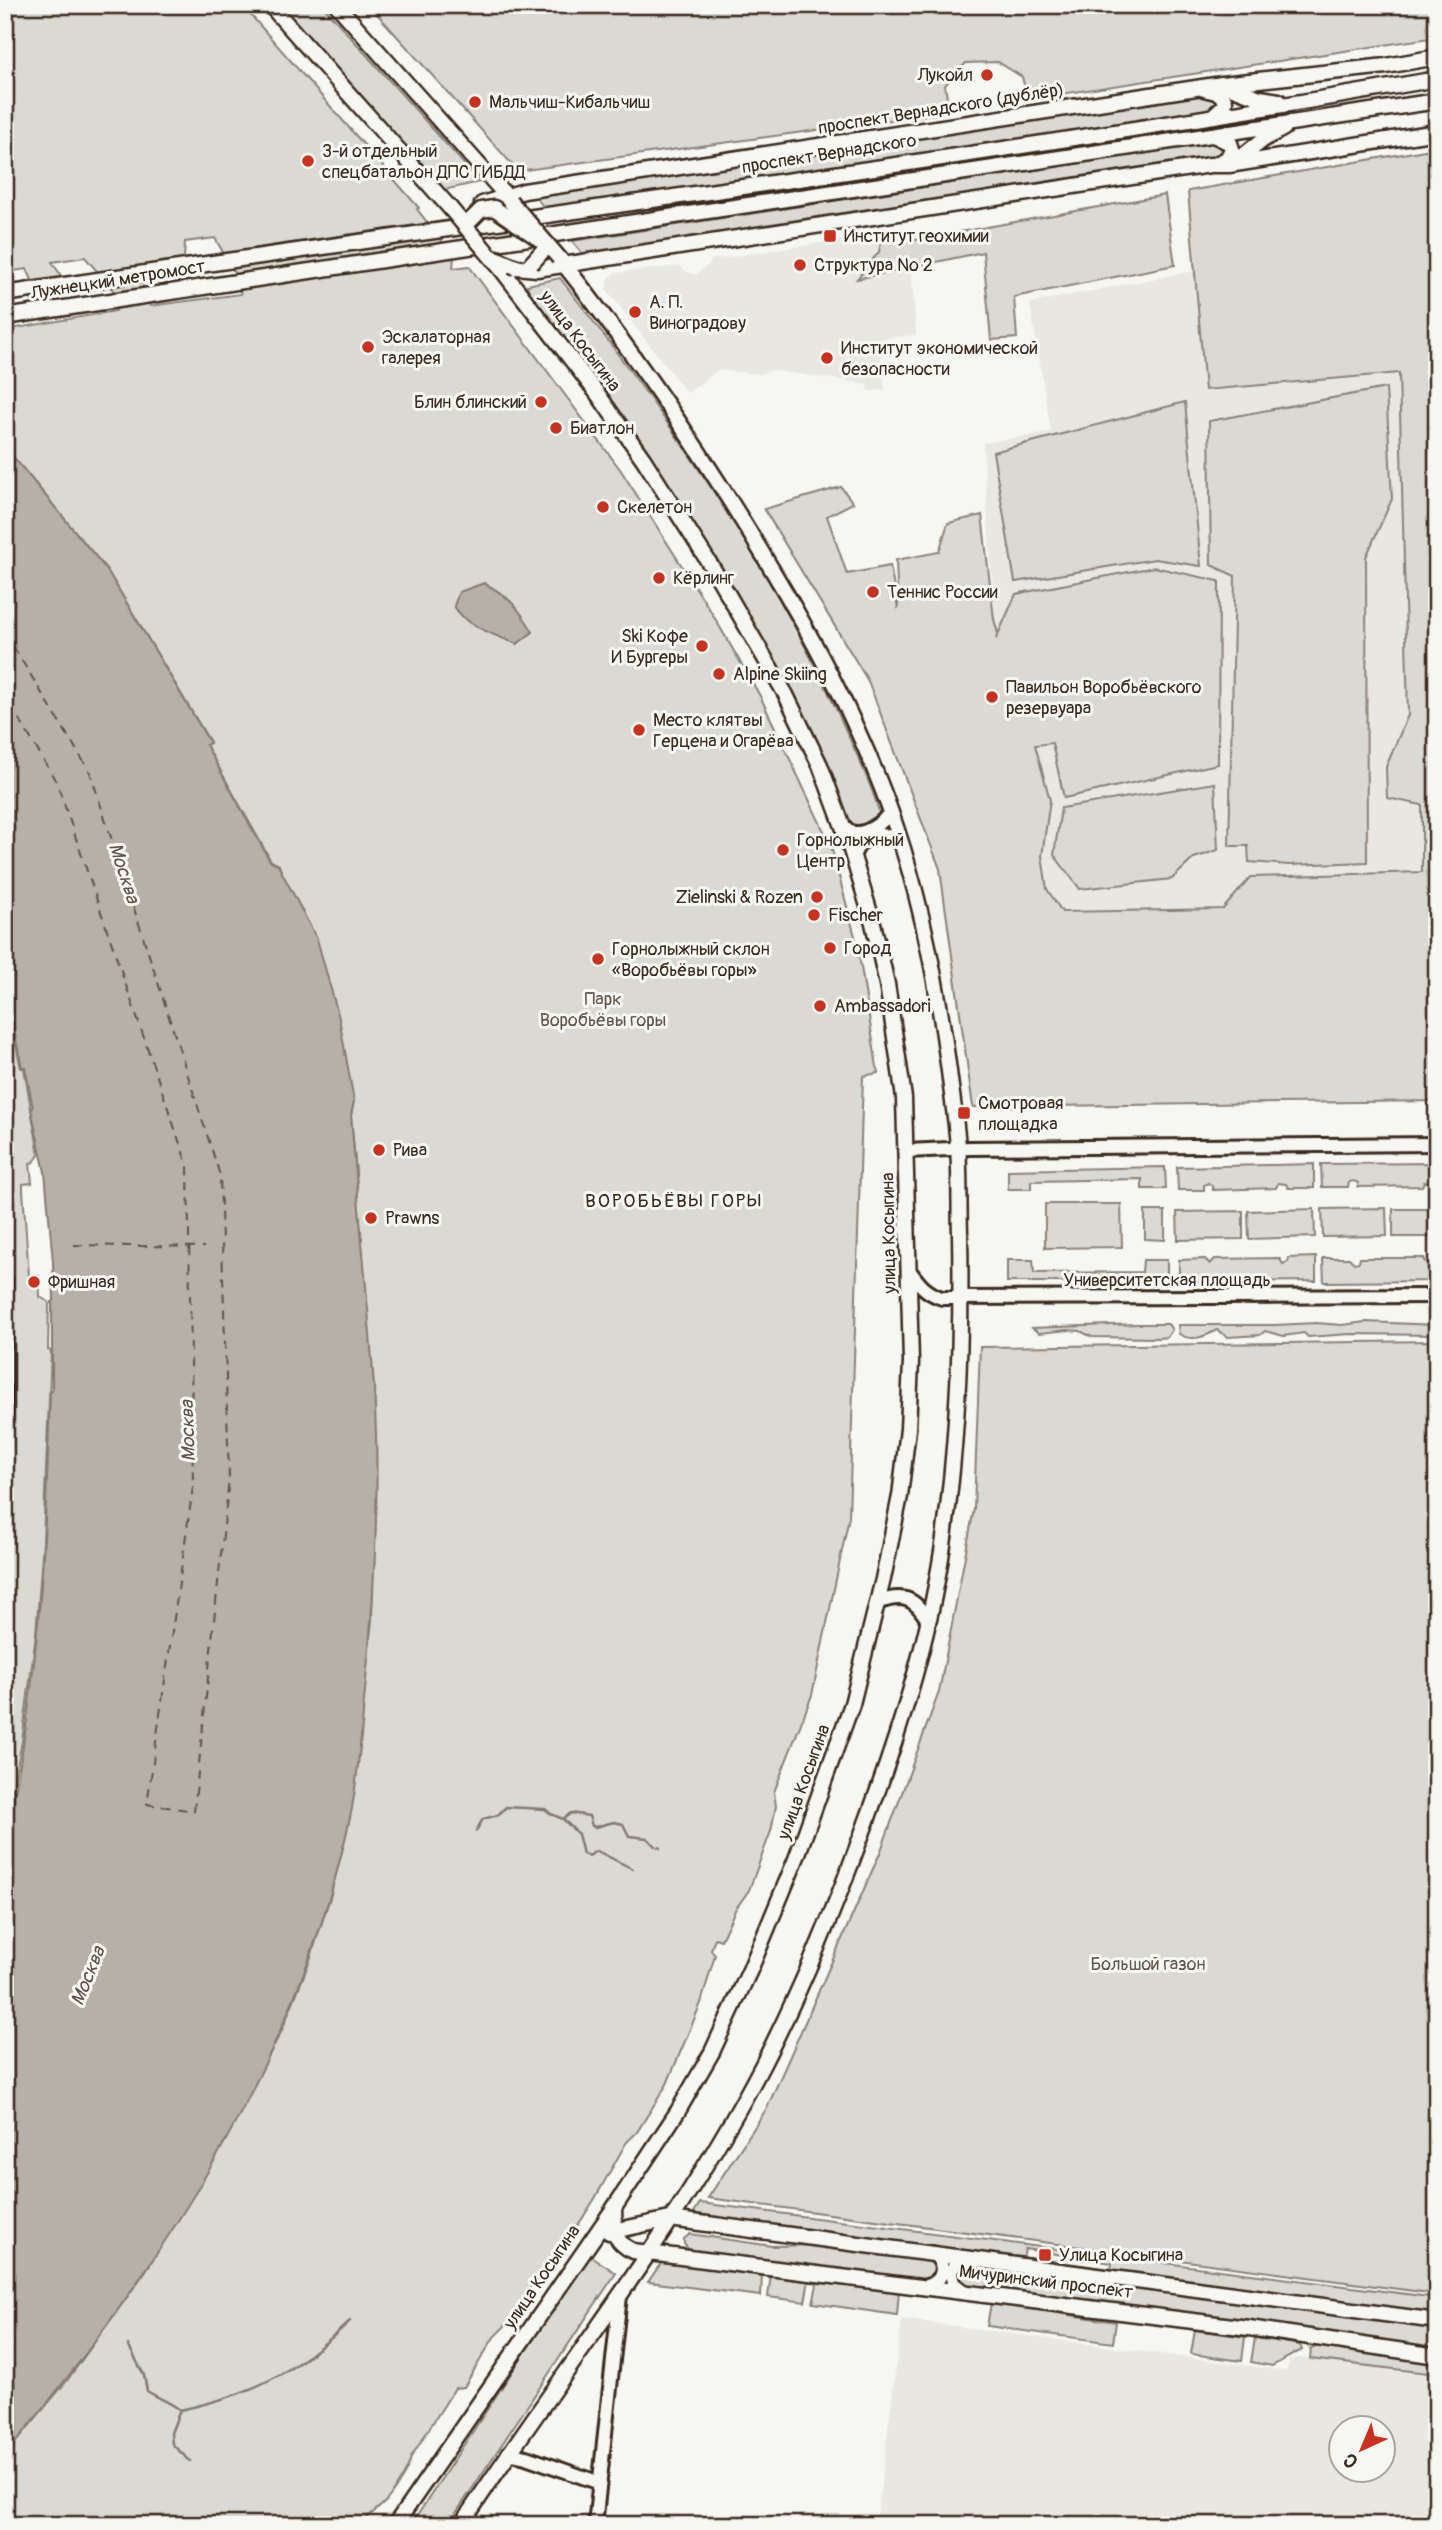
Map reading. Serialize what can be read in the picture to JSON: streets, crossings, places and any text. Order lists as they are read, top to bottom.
{
  "streets": {
    "main road": [
      "проспект Вернадского (дублёр)",
      "проспект Вернадского",
      "Лужнецкий метромост",
      "улица Косыгина",
      "Мичуринский проспект"
    ],
    "street": ["Университетская площадь"]
  },
  "crossings": [
    ["проспект Вернадского (дублёр)", "улица Косыгина"],
    ["проспект Вернадского", "Лужнецкий метромост"],
    ["улица Косыгина", "Университетская площадь"],
    ["улица Косыгина", "Мичуринский проспект"]
  ],
  "districts": ["ВОРОБЬЁВЫ ГОРЫ"],
  "water": ["Москва"],
  "parks": ["Парк Воробьёвы горы", "Большой газон"],
  "places": {
    "other": [
      "Лукойл",
      "Мальчиш-Кибальчиш",
      "3-й отдельный спецбатальон ДПС ГИБДД",
      "Структура № 2",
      "А. П. Виноградову",
      "Эскалаторная галерея",
      "Институт экономической безопасности",
      "Блин блинский",
      "Биатлон",
      "Скелетон",
      "Кёрлинг",
      "Теннис России",
      "Ski Кофе И Бургеры",
      "Alpine Skiing",
      "Павильон Воробьёвского резервуара",
      "Место клятвы Герцена и Огарёва",
      "Горнолыжный Центр",
      "Zielinski & Rozen",
      "Fischer",
      "Город",
      "Горнолыжный склон «Воробьёвы горы»",
      "Ambassadori",
      "Рива",
      "Prawns",
      "Фришная"
    ],
    "transit": ["Институт геохимии", "Смотровая площадка", "Улица Косыгина"]
  },
  "north": "bottom left"
}
